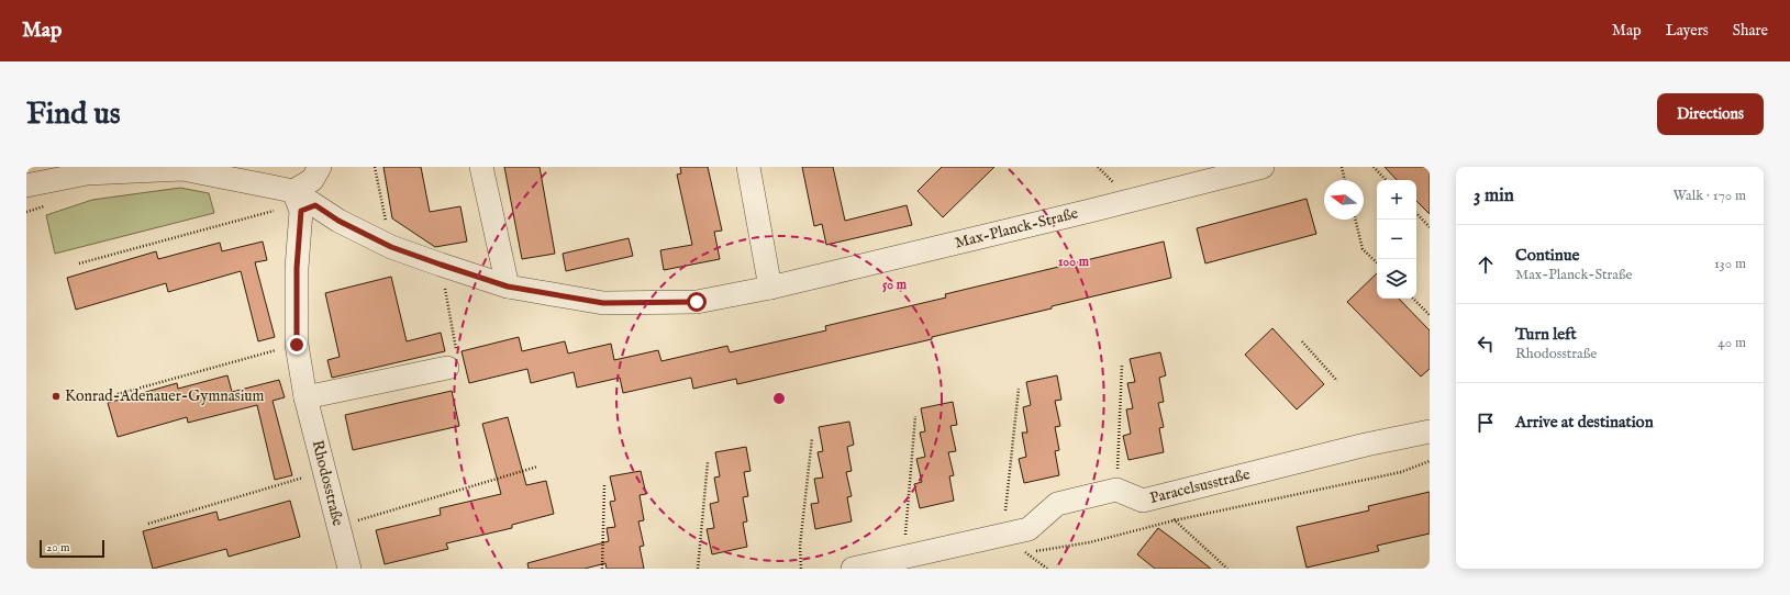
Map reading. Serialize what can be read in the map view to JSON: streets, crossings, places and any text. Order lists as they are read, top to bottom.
{
  "streets": {
    "street": ["Max-Planck-Straße", "Rhodosstraße", "Paracelsusstraße"]
  },
  "crossings": [
    ["Max-Planck-Straße", "Rhodosstraße"]
  ],
  "places": ["Konrad-Adenauer-Gymnasium"],
  "scale_bar": "20 m",
  "north": "left",
  "page": {
    "header": "Map",
    "nav": ["Map", "Layers", "Share"],
    "buttons": "Directions",
    "title": "Find us",
    "heading": ["3 min", "Walk · 170 m"],
    "map_buttons": ["+", "−"],
    "list": [
      ["Continue", "Max-Planck-Straße", "130 m"],
      ["Turn left", "Rhodosstraße", "40 m"],
      "Arrive at destination"
    ],
    "scale": "20 m"
  },
  "rings": ["100 m", "50 m"]
}
